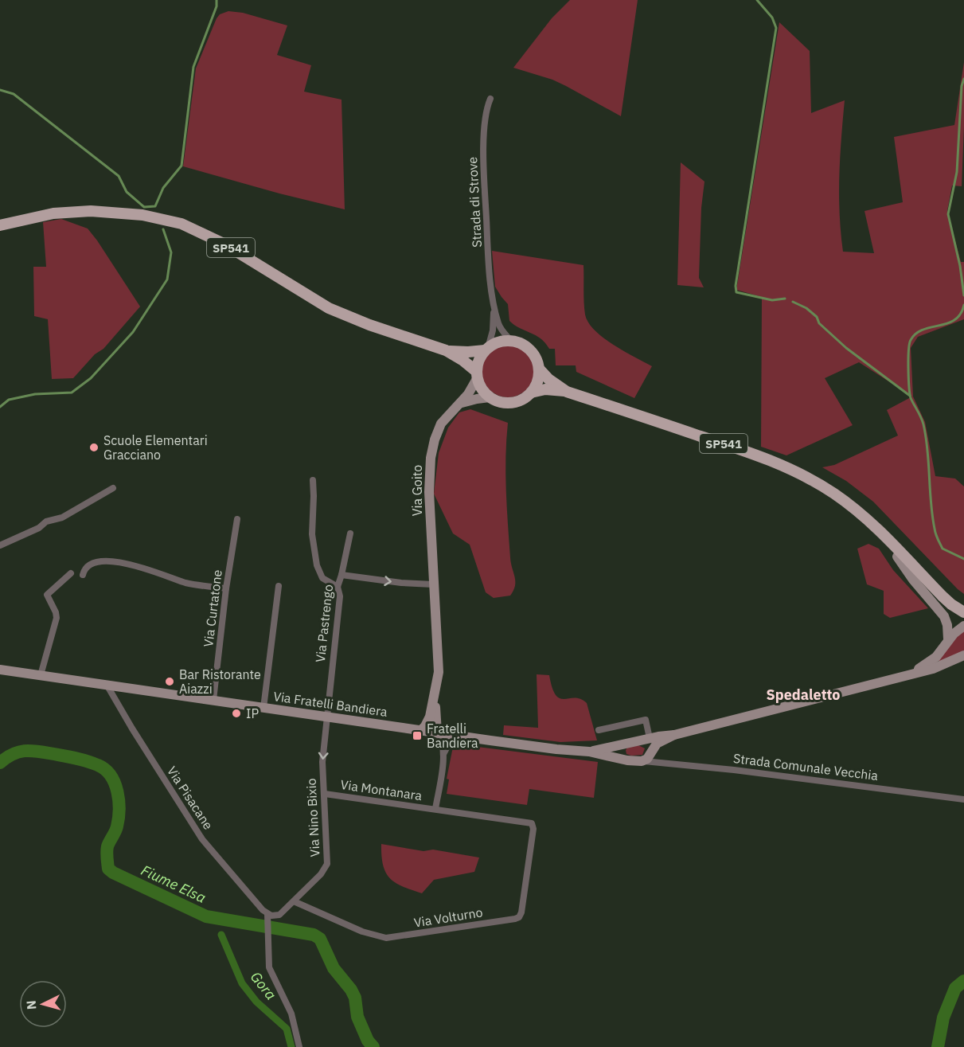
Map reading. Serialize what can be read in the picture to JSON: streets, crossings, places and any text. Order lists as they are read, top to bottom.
{
  "streets": {
    "main road": ["SP541", "Via Goito", "Via Fratelli Bandiera"],
    "street": [
      "Strada di Strove",
      "Via Curtatone",
      "Via Pastrengo",
      "Strada Comunale Vecchia",
      "Via Montanara",
      "Via Pisacane",
      "Via Nino Bixio",
      "Via Volturno"
    ]
  },
  "crossings": [
    ["Strada di Strove", "SP541"],
    ["Strada di Strove", "Via Goito"],
    ["SP541", "Via Goito"],
    ["Via Goito", "Via Fratelli Bandiera"],
    ["Via Goito", "Via Montanara"],
    ["Via Curtatone", "Via Fratelli Bandiera"],
    ["Via Pastrengo", "Via Fratelli Bandiera"],
    ["Via Pastrengo", "Via Nino Bixio"],
    ["Via Fratelli Bandiera", "Strada Comunale Vecchia"],
    ["Via Fratelli Bandiera", "Via Montanara"],
    ["Via Fratelli Bandiera", "Via Pisacane"],
    ["Via Fratelli Bandiera", "Via Nino Bixio"],
    ["Via Montanara", "Via Nino Bixio"],
    ["Via Montanara", "Via Volturno"],
    ["Via Pisacane", "Via Nino Bixio"],
    ["Via Nino Bixio", "Via Volturno"]
  ],
  "districts": ["Spedaletto"],
  "water": ["Fiume Elsa", "Gora"],
  "places": {
    "other": ["Scuole Elementari Gracciano", "Bar Ristorante Aiazzi", "IP"],
    "transit": ["Fratelli Bandiera"]
  },
  "north": "left"
}
